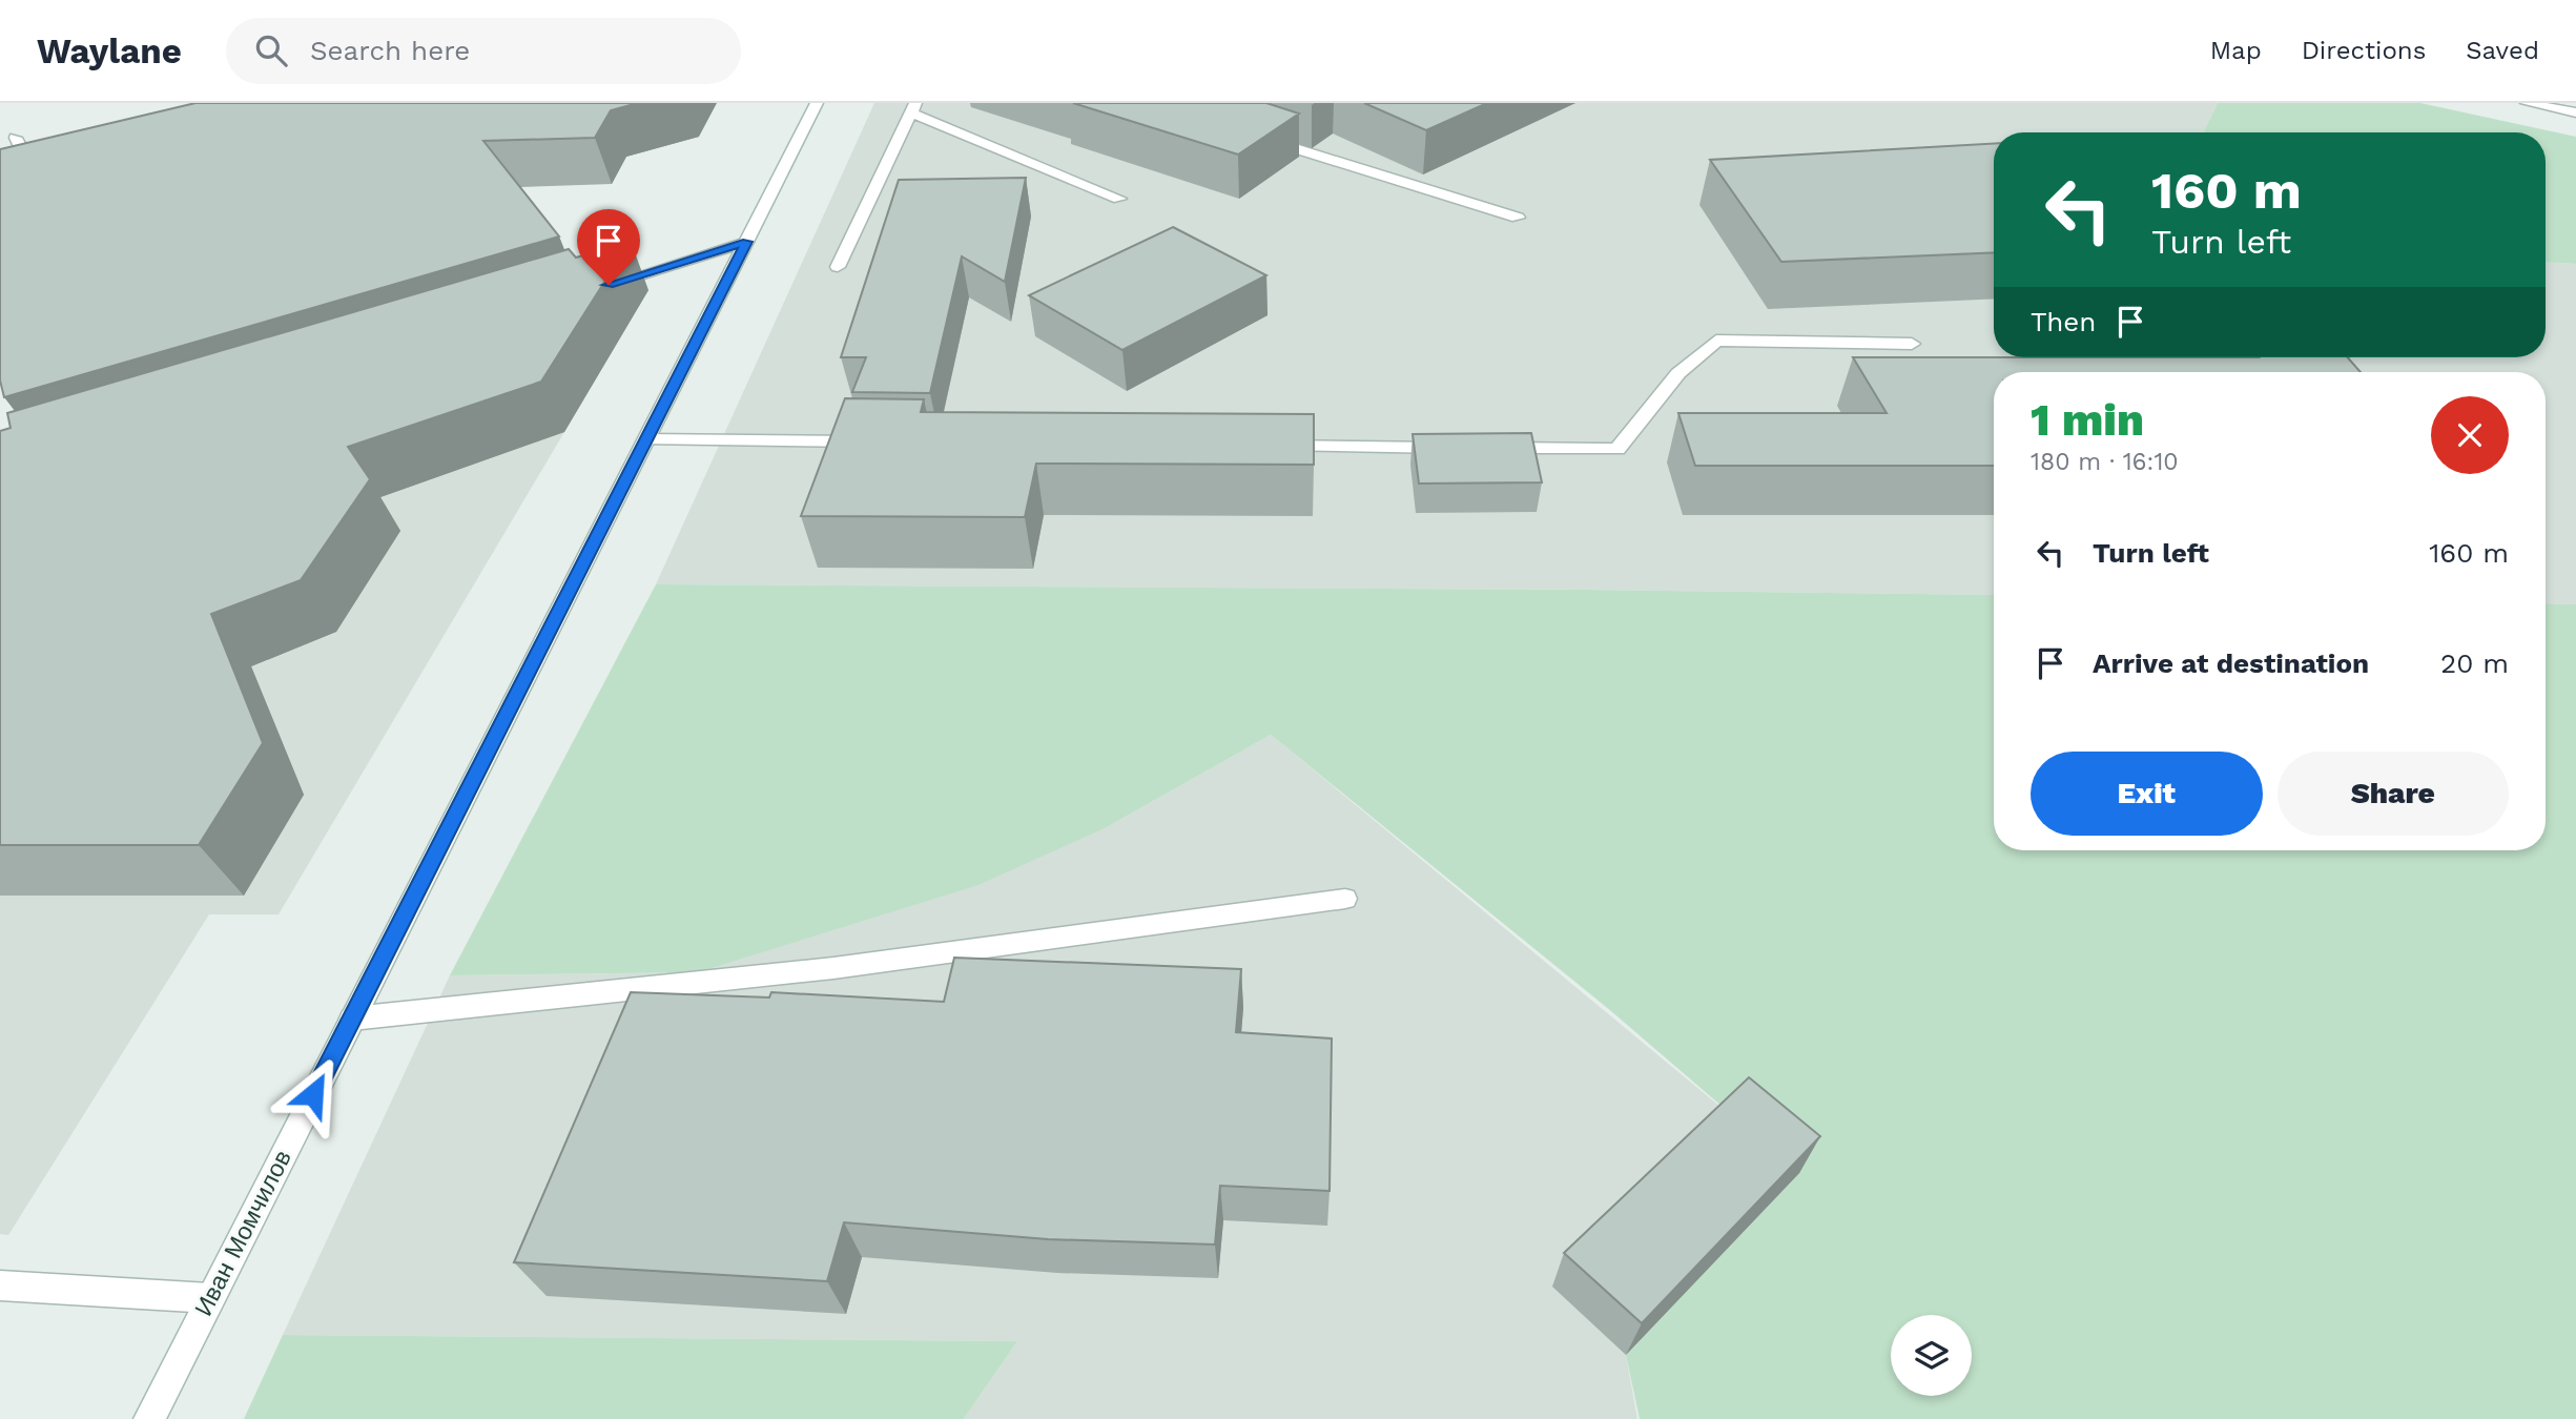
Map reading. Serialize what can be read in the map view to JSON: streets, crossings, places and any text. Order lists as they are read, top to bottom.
{
  "streets": {
    "street": ["Иван Момчилов"]
  },
  "page": {
    "header": "Waylane",
    "search": "Search here",
    "nav": ["Map", "Directions", "Saved"],
    "turn": ["160 m", "Turn left"],
    "then": "Then",
    "heading": ["1 min", "180 m · 16:10"],
    "list": [
      {
        "name": "Turn left",
        "value": "160 m"
      },
      {
        "name": "Arrive at destination",
        "value": "20 m"
      }
    ],
    "buttons": ["Exit", "Share"]
  }
}
